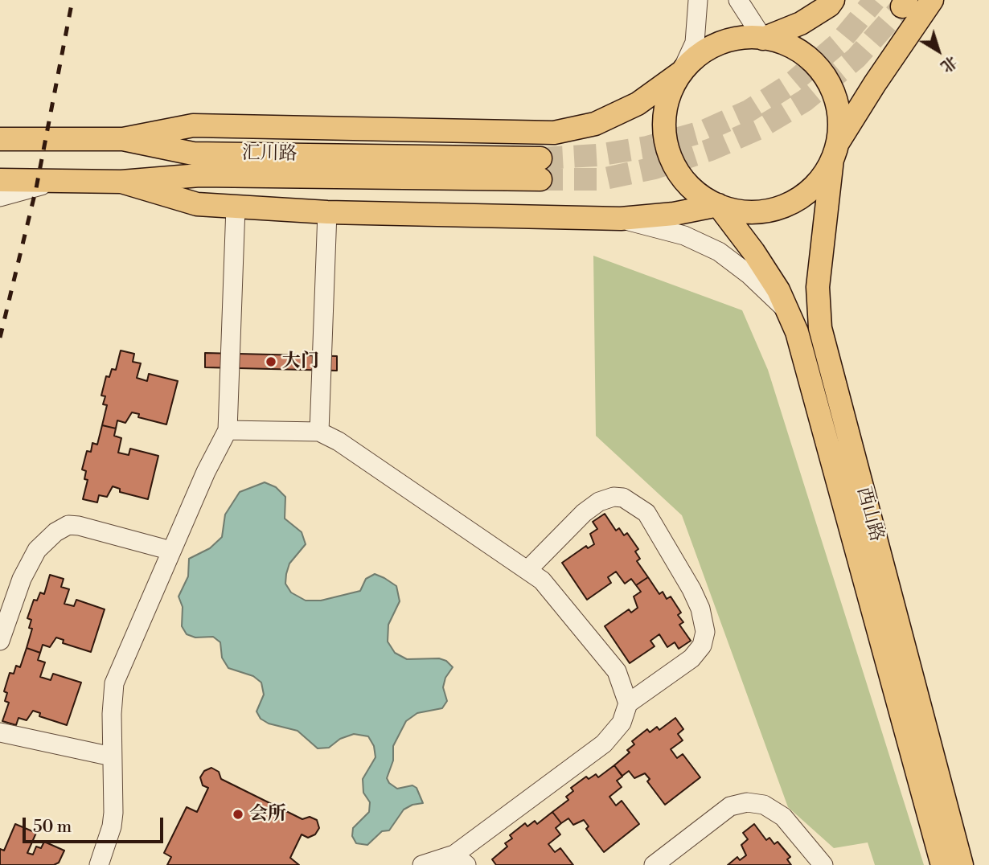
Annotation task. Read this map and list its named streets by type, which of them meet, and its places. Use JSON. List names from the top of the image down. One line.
{"streets":{"main road":["汇川路","西山路"]},"places":["大门","会所"],"scale_bar":"50 m","north":"bottom right"}
